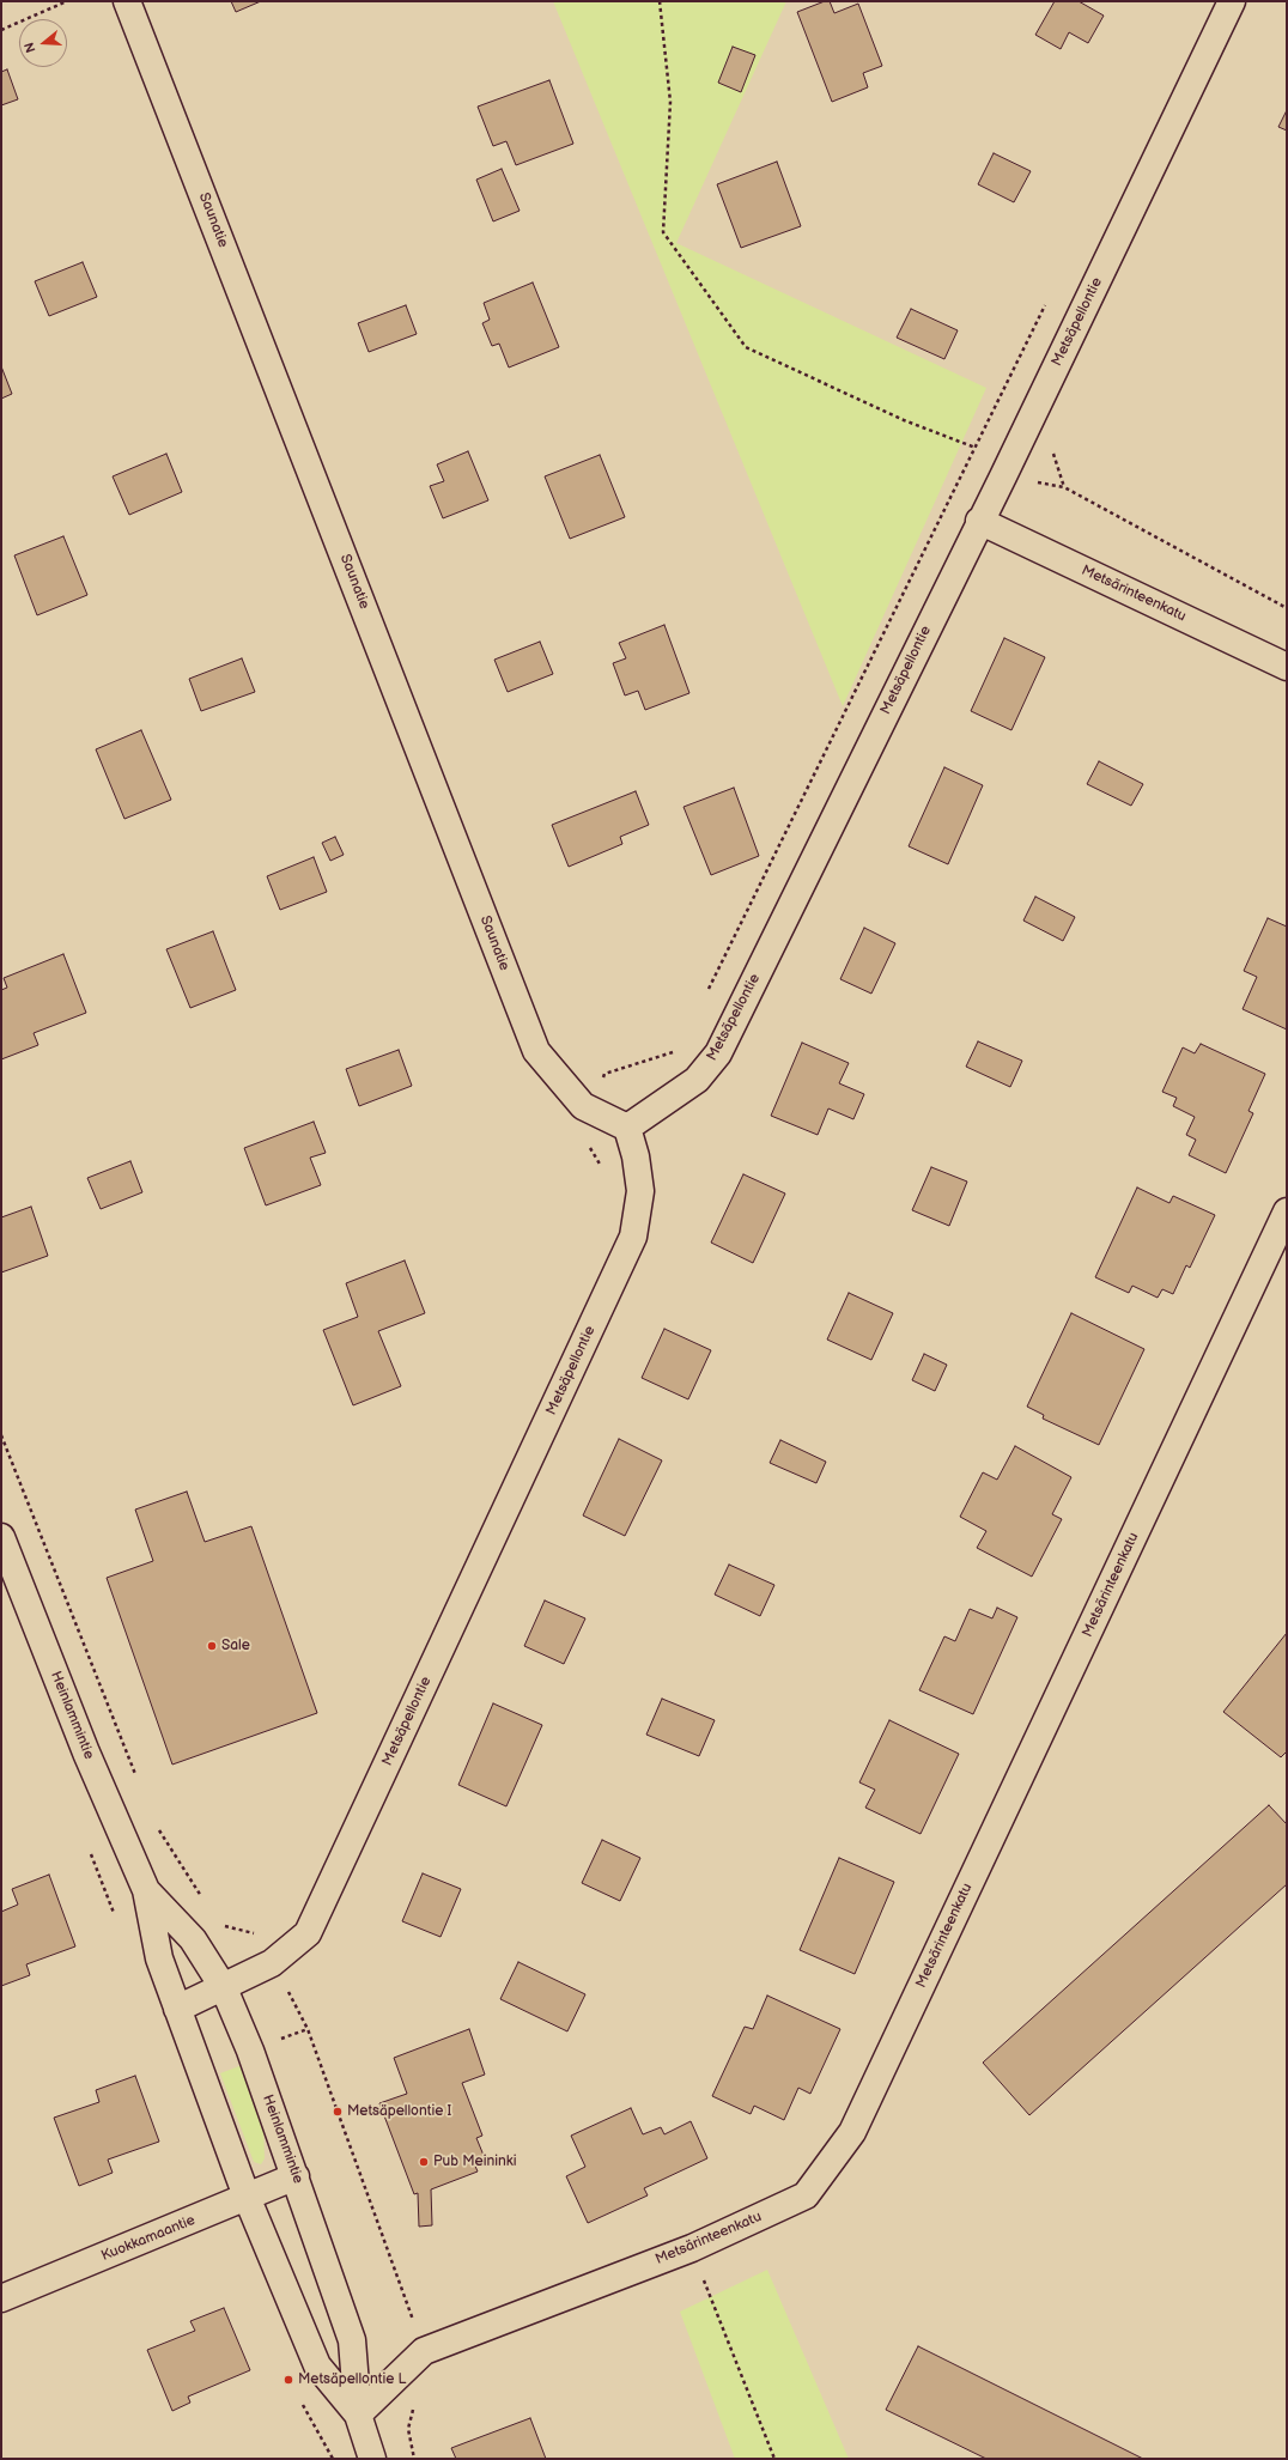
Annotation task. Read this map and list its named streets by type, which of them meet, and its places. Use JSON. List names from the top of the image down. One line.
{"streets":{"street":["Saunatie","Metsäpellontie","Metsärinteenkatu","Heinlammintie","Kuokkamaantie"]},"crossings":[["Saunatie","Metsäpellontie"],["Metsäpellontie","Metsärinteenkatu"],["Metsäpellontie","Heinlammintie"],["Metsärinteenkatu","Heinlammintie"],["Heinlammintie","Kuokkamaantie"]],"places":["Sale","Metsäpellontie I","Pub Meininki","Metsäpellontie L"],"north":"left"}
